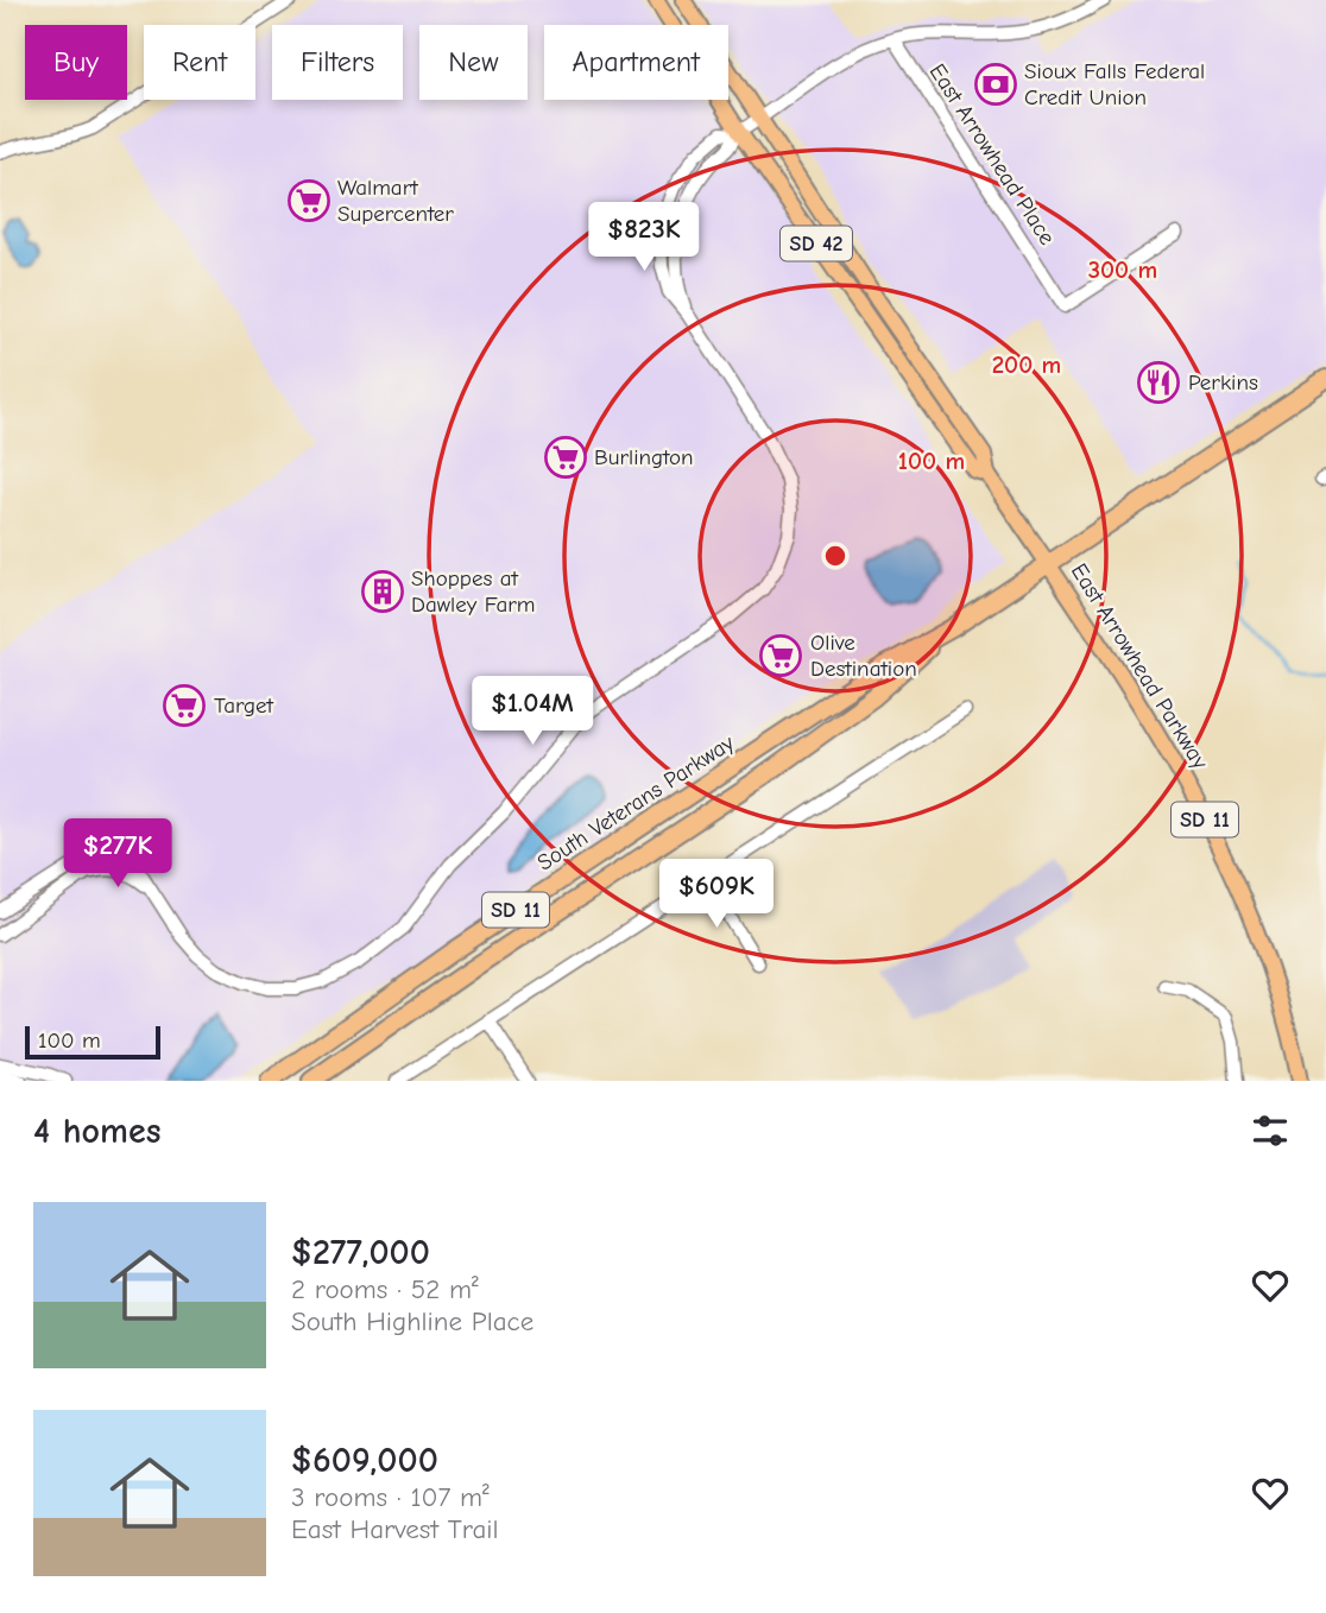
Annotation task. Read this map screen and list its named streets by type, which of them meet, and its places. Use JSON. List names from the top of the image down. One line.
{"streets":{"highway":["South Veterans Parkway","SD 11"],"main road":["SD 42","East Arrowhead Parkway"],"street":["East Arrowhead Place"]},"crossings":[["East Arrowhead Parkway","South Veterans Parkway"]],"places":{"bank":["Sioux Falls Federal Credit Union"],"supermarket":["Walmart Supercenter","Burlington","Olive Destination","Target"],"restaurant":["Perkins"],"building":["Shoppes at Dawley Farm"]},"scale_bar":"100 m","page":{"chip":["Buy","Rent","Filters","New","Apartment"],"price":["$823K","$1.04M","$277K","$609K"],"scale":"100 m","heading":"4 homes","list":[{"name":"$277,000","note":"2 rooms · 52 m² · South Highline Place"},{"name":"$609,000","note":"3 rooms · 107 m² · East Harvest Trail"}]},"rings":["300 m","200 m","100 m"]}
